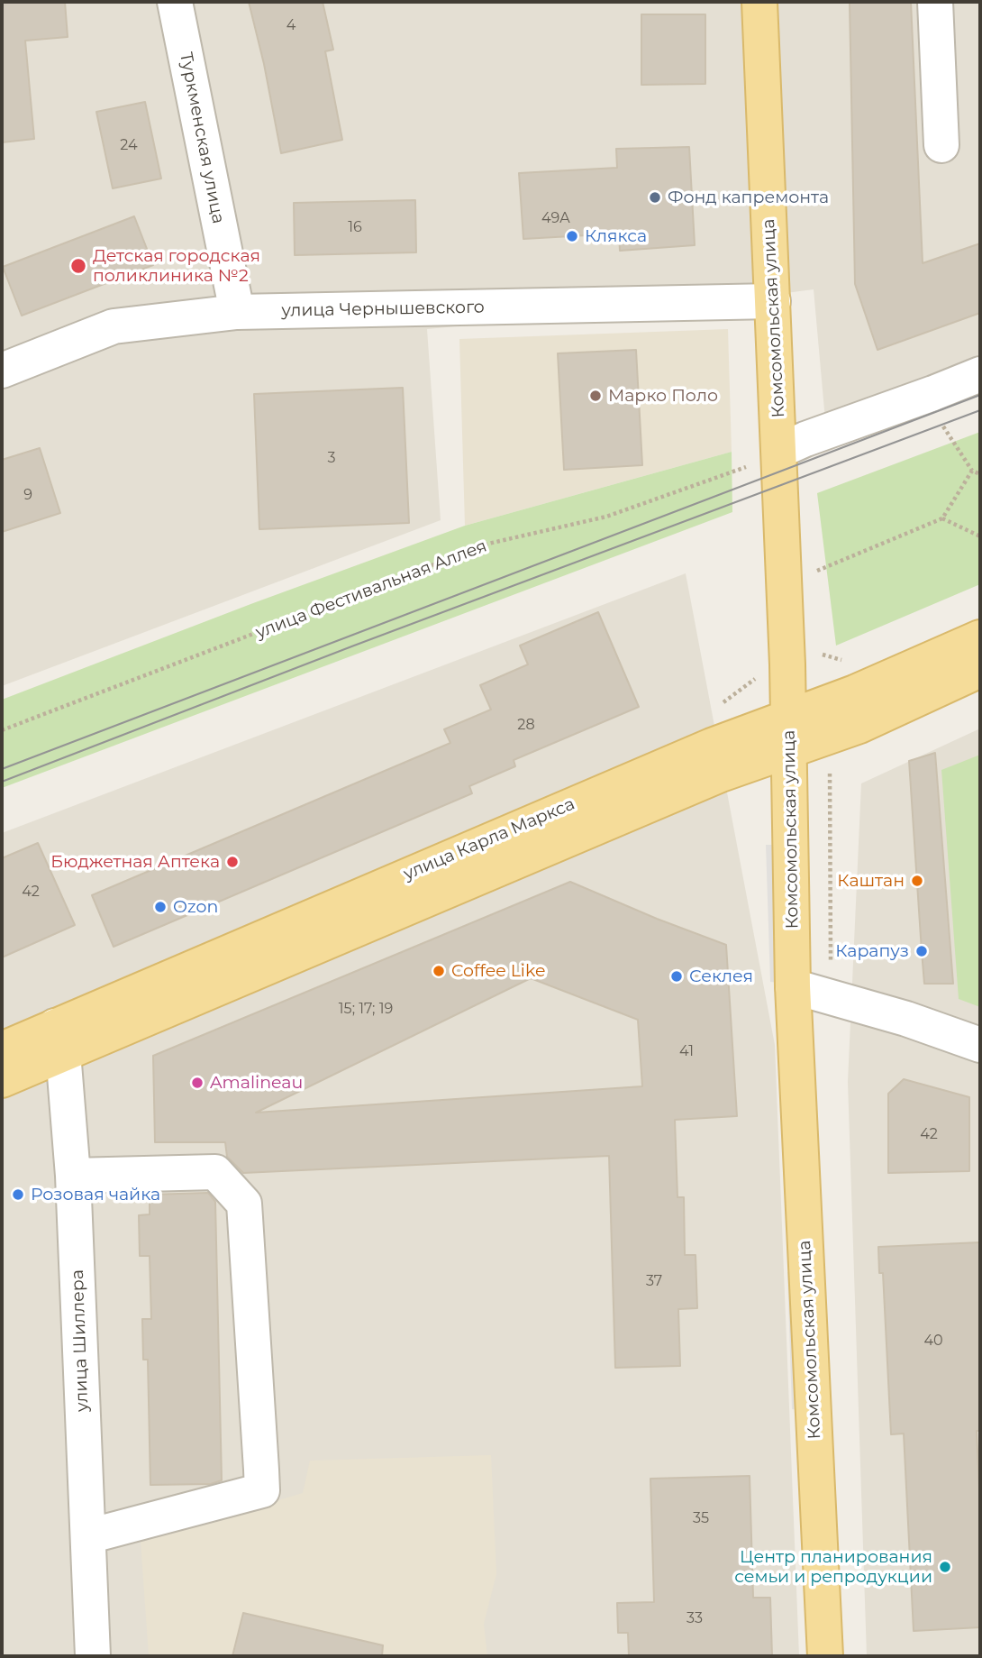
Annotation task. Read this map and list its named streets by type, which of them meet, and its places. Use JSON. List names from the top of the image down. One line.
{"streets":{"main road":["Комсомольская улица","улица Карла Маркса"],"street":["Туркменская улица","улица Чернышевского","улица Шиллера"],"path":["улица Фестивальная Аллея"]},"crossings":[["Туркменская улица","улица Чернышевского"],["улица Чернышевского","Комсомольская улица"],["Комсомольская улица","улица Карла Маркса"],["улица Карла Маркса","улица Шиллера"]],"places":["Фонд капремонта","Клякса","Детская городская поликлиника №2","Марко Поло","Бюджетная Аптека","Каштан","Ozon","Карапуз","Coffee Like","Секлея","Amalineau","Розовая чайка","Центр планирования семьи и репродукции"],"house_numbers":["4","24","49А","16","3","9","28","42","15; 17; 19","41","42","37","40","35","33"]}
